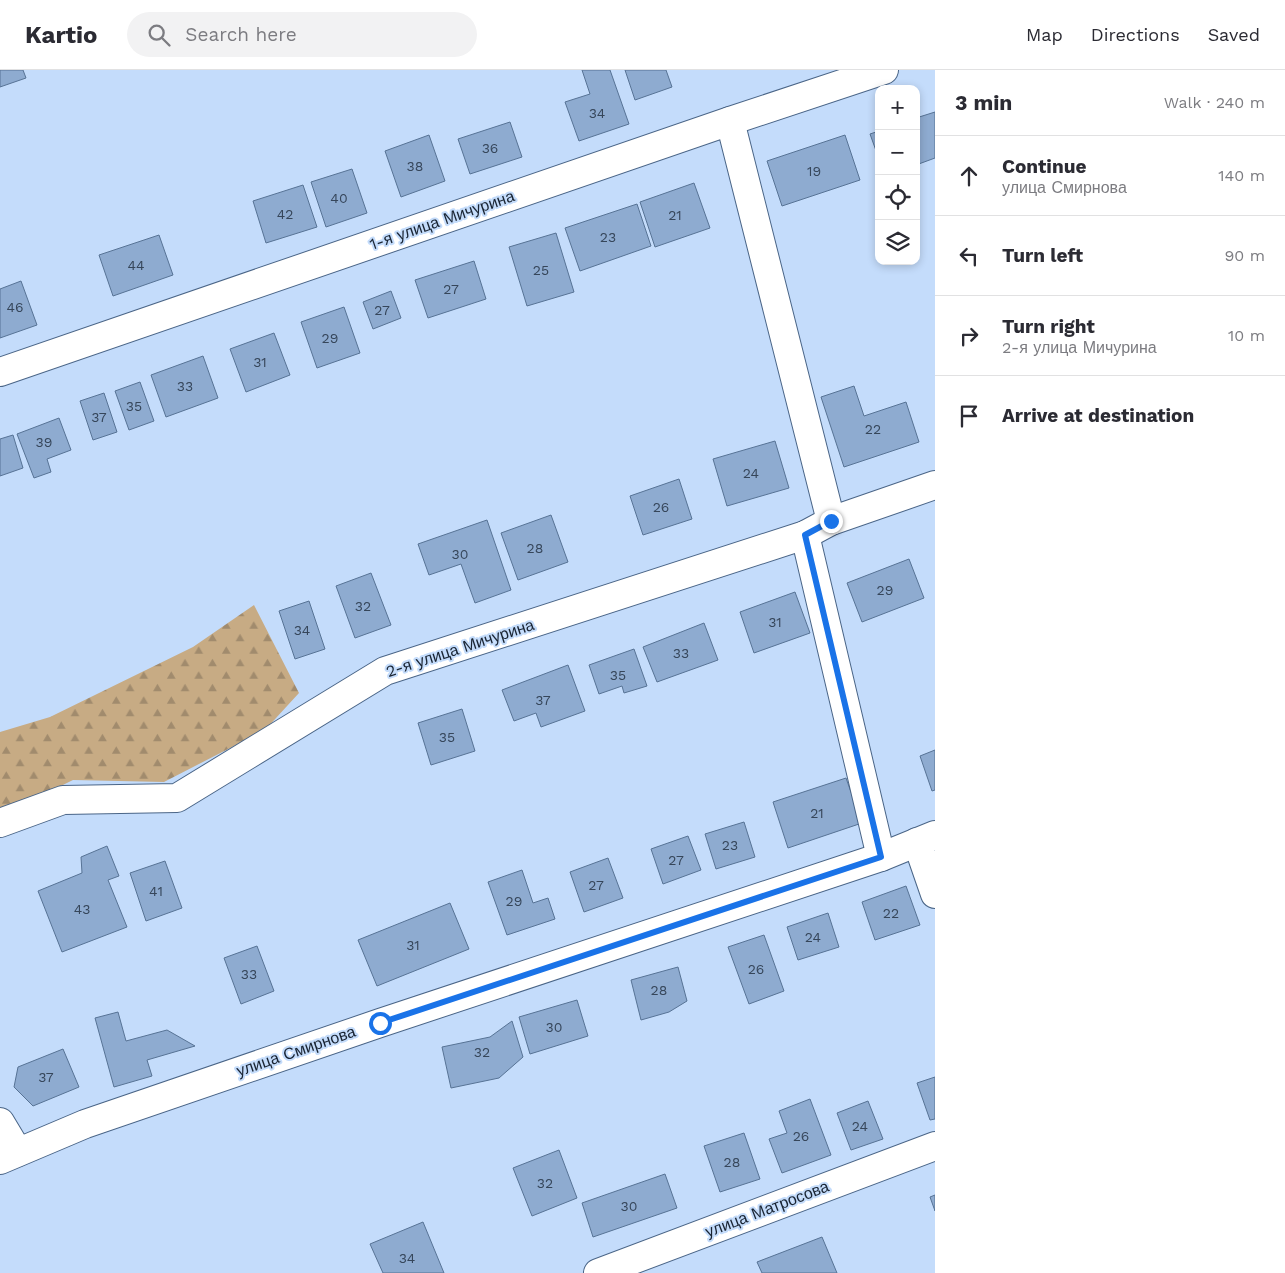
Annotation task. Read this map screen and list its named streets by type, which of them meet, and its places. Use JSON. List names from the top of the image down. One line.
{"streets":{"street":["1-я улица Мичурина","2-я улица Мичурина","улица Смирнова","улица Матросова"]},"house_numbers":["34","36","38","19","40","42","21","23","44","25","27","46","27","29","31","33","35","37","22","39","24","26","28","30","29","32","31","34","33","35","37","35","21","23","27","27","41","29","43","22","24","31","26","33","28","30","32","37","24","26","28","32","30","34"],"page":{"header":"Kartio","search":"Search here","nav":["Map","Directions","Saved"],"heading":["3 min","Walk · 240 m"],"map_buttons":["+","−"],"list":[["Continue","улица Смирнова","140 m"],["Turn left","90 m"],["Turn right","2-я улица Мичурина","10 m"],"Arrive at destination"]}}
